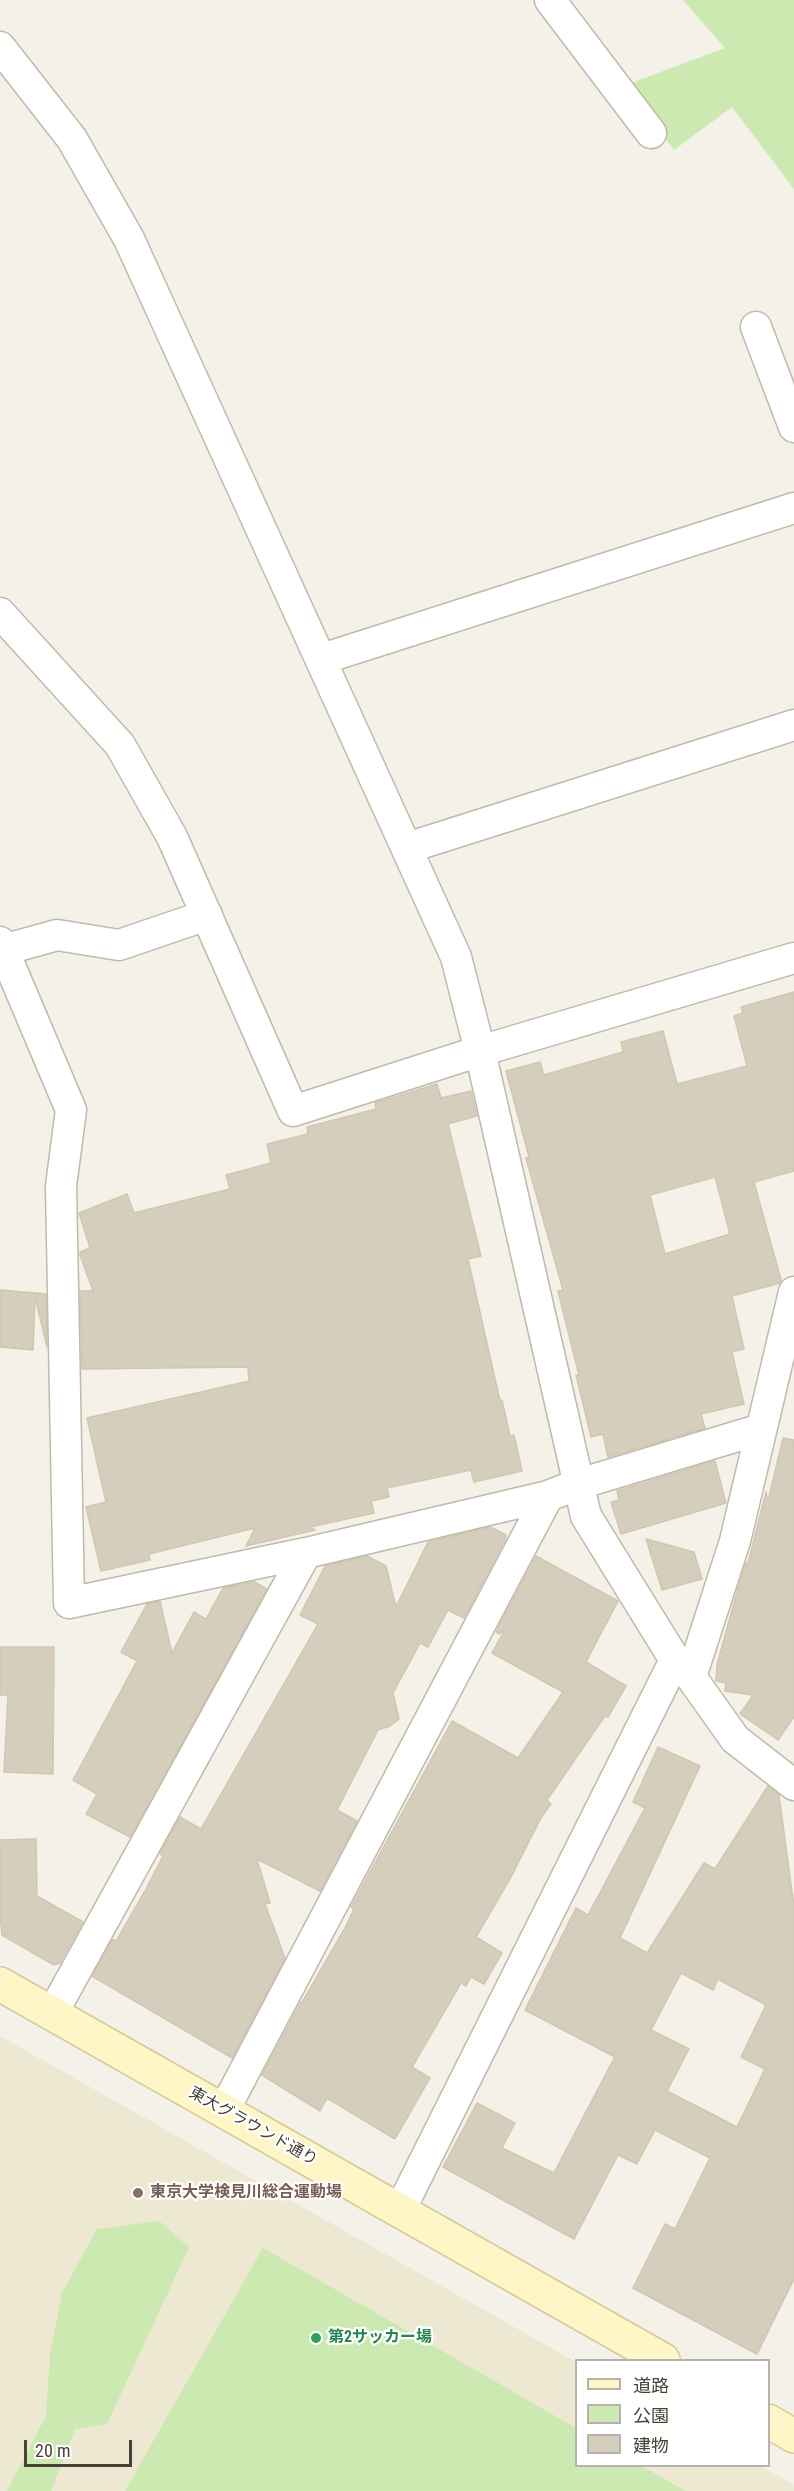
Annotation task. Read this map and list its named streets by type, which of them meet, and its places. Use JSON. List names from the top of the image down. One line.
{"streets":{"street":["東大グラウンド通り"]},"places":["東京大学検見川総合運動場","第2サッカー場"],"legend":["道路","公園","建物"],"scale_bar":"20 m"}
